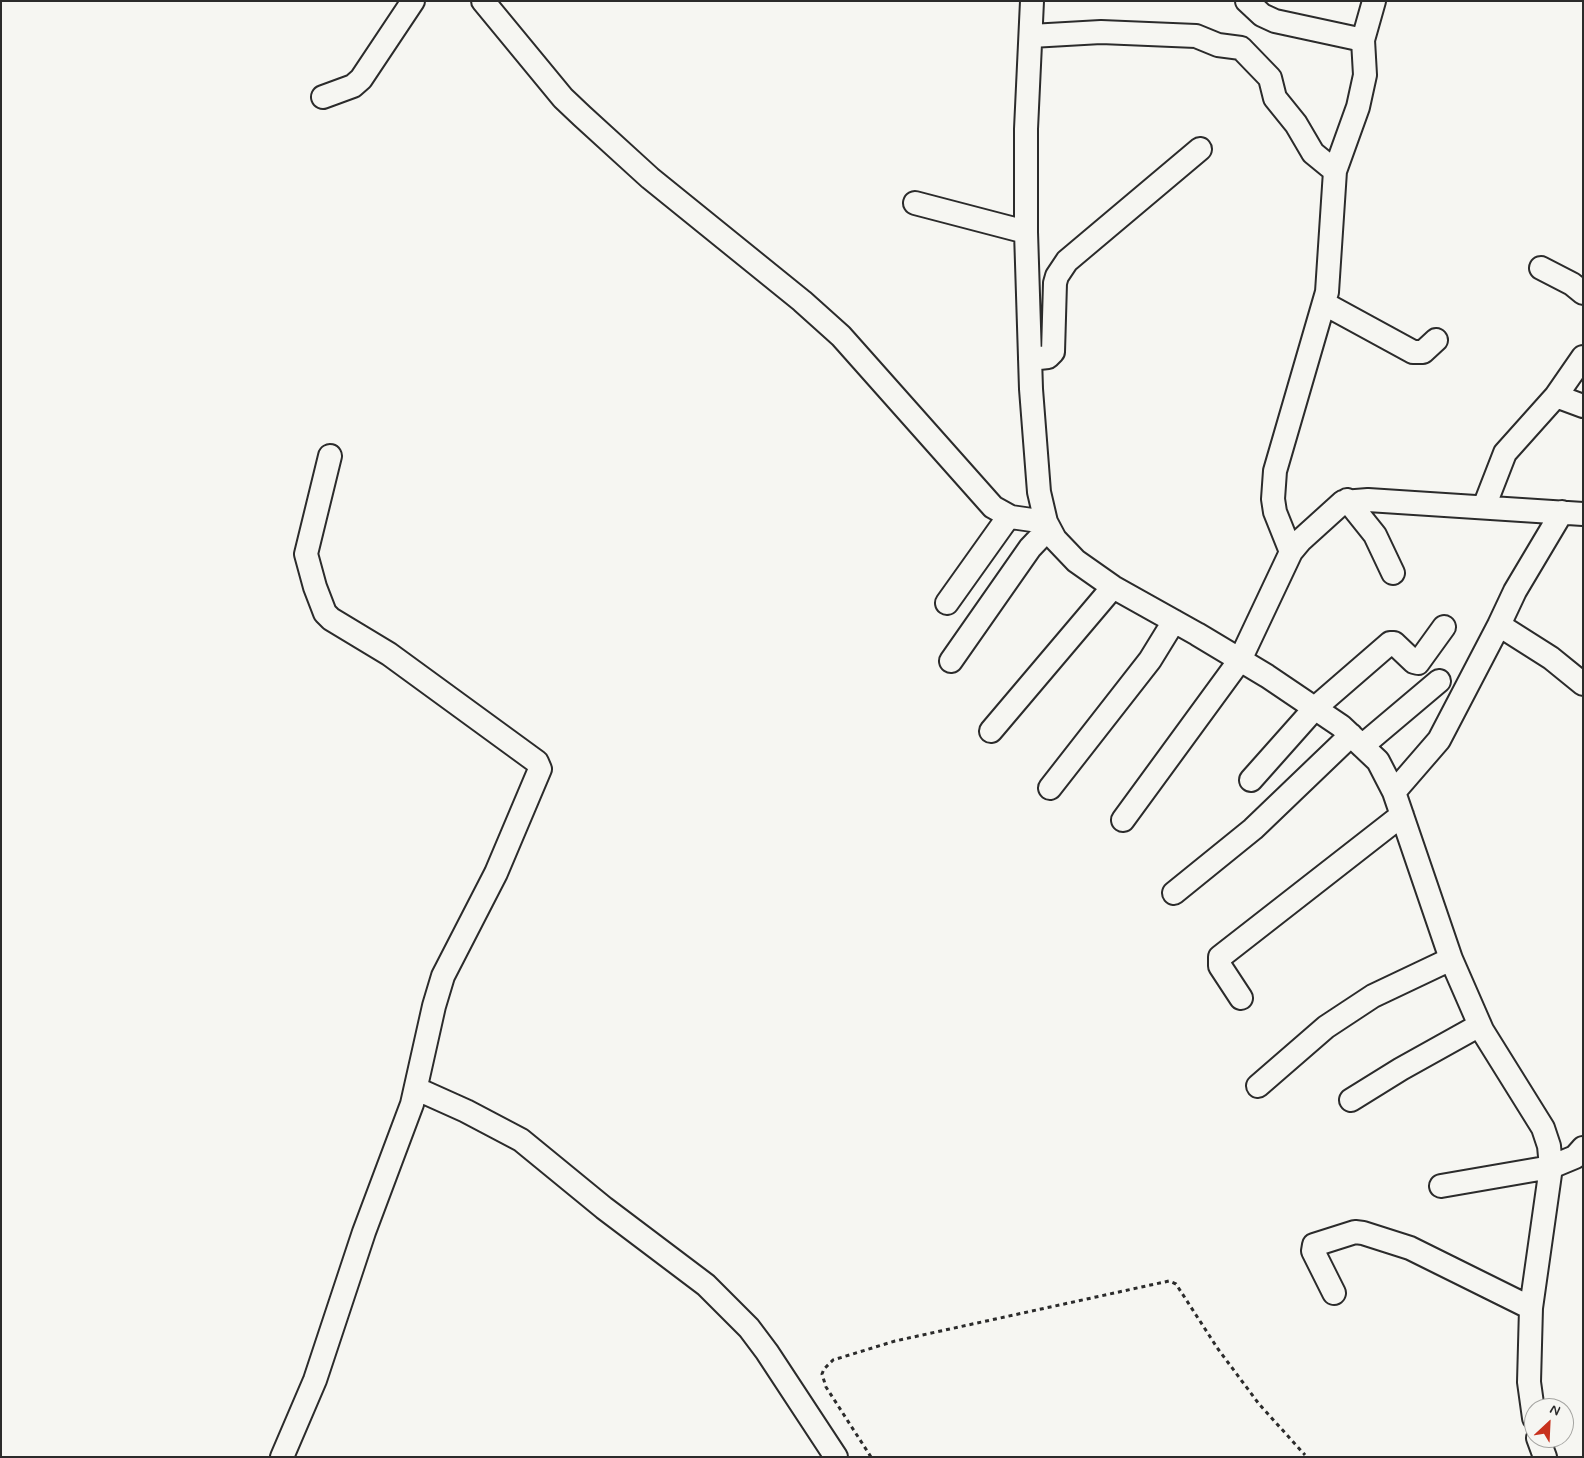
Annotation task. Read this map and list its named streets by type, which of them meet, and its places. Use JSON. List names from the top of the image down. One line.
{"north":"top right"}
